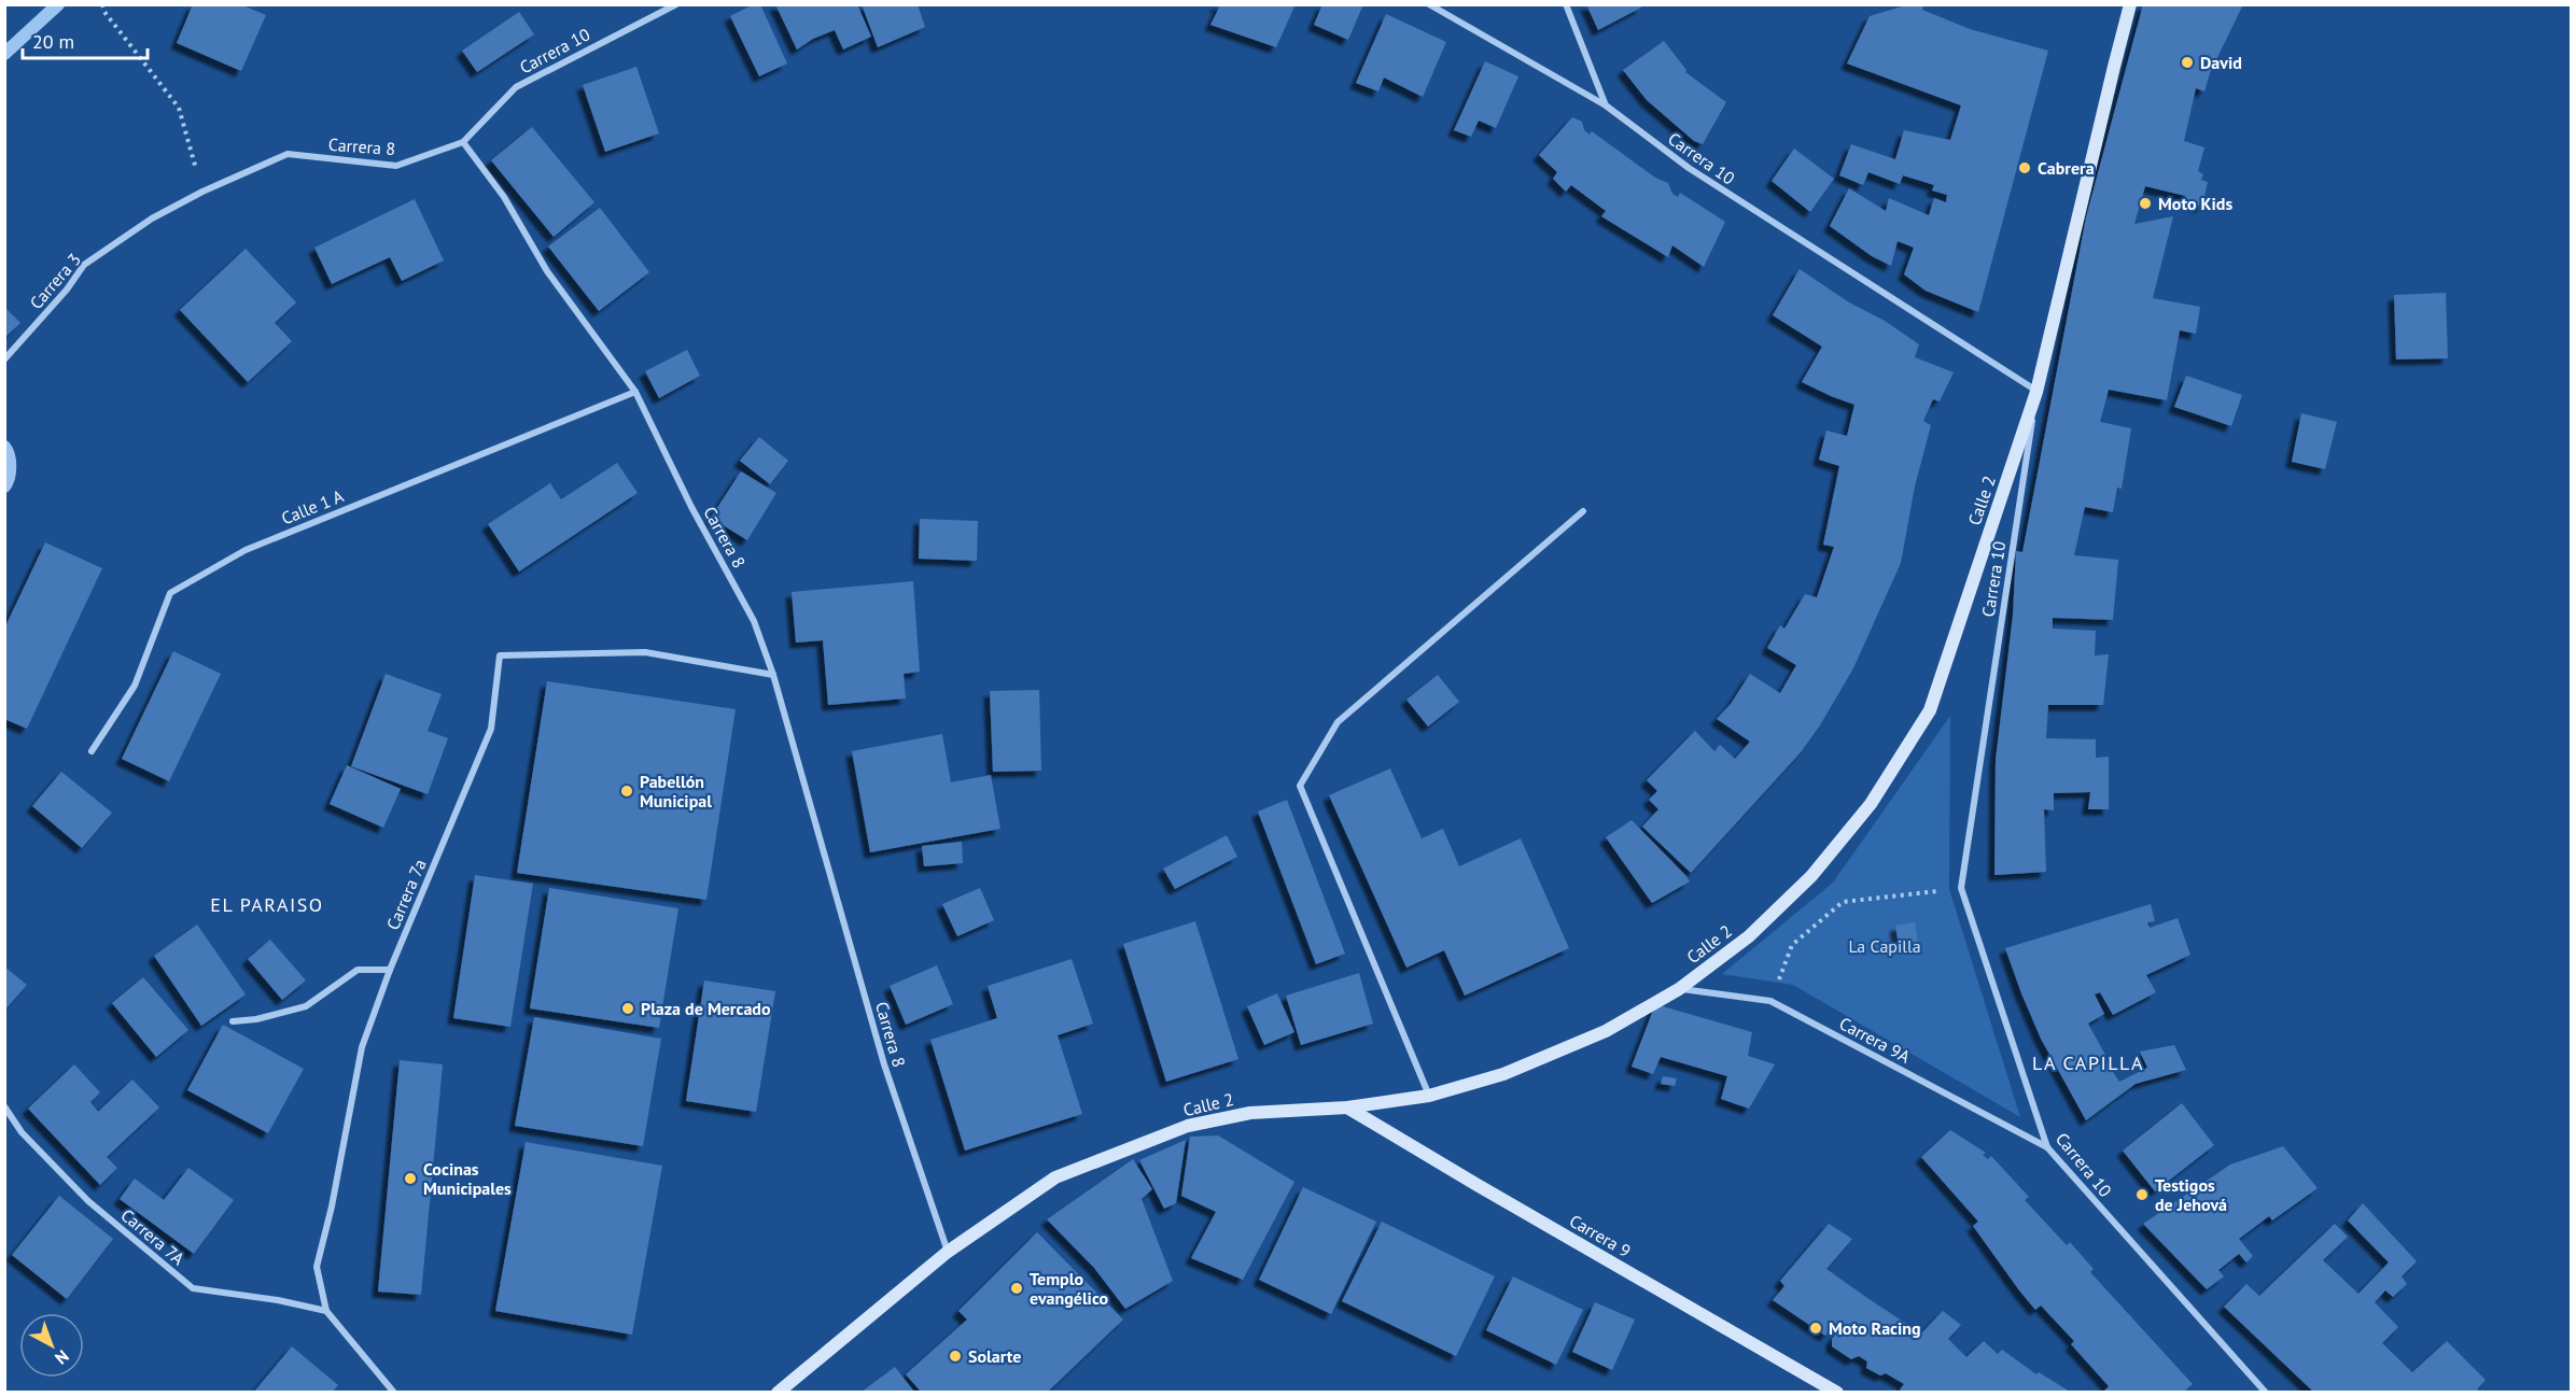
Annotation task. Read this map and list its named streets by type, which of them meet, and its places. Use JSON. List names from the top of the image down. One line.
{"streets":{"street":["Carrera 10","Carrera 8","Carrera 3","Calle 2","Calle 1 A","Carrera 7a","Carrera 9A","Carrera 9","Carrera 7A"]},"crossings":[["Carrera 10","Carrera 8"],["Carrera 10","Calle 2"],["Carrera 10","Carrera 9A"],["Carrera 8","Carrera 3"],["Carrera 8","Calle 2"],["Carrera 8","Calle 1 A"],["Carrera 8","Carrera 7a"],["Calle 2","Carrera 9A"],["Calle 2","Carrera 9"],["Carrera 7a","Carrera 7A"]],"districts":["EL PARAISO","LA CAPILLA"],"parks":["La Capilla"],"places":["David","Cabrera","Moto Kids","Pabellón Municipal","Plaza de Mercado","Cocinas Municipales","Testigos de Jehová","Templo evangélico","Moto Racing","Solarte"],"scale_bar":"20 m","north":"bottom right"}
